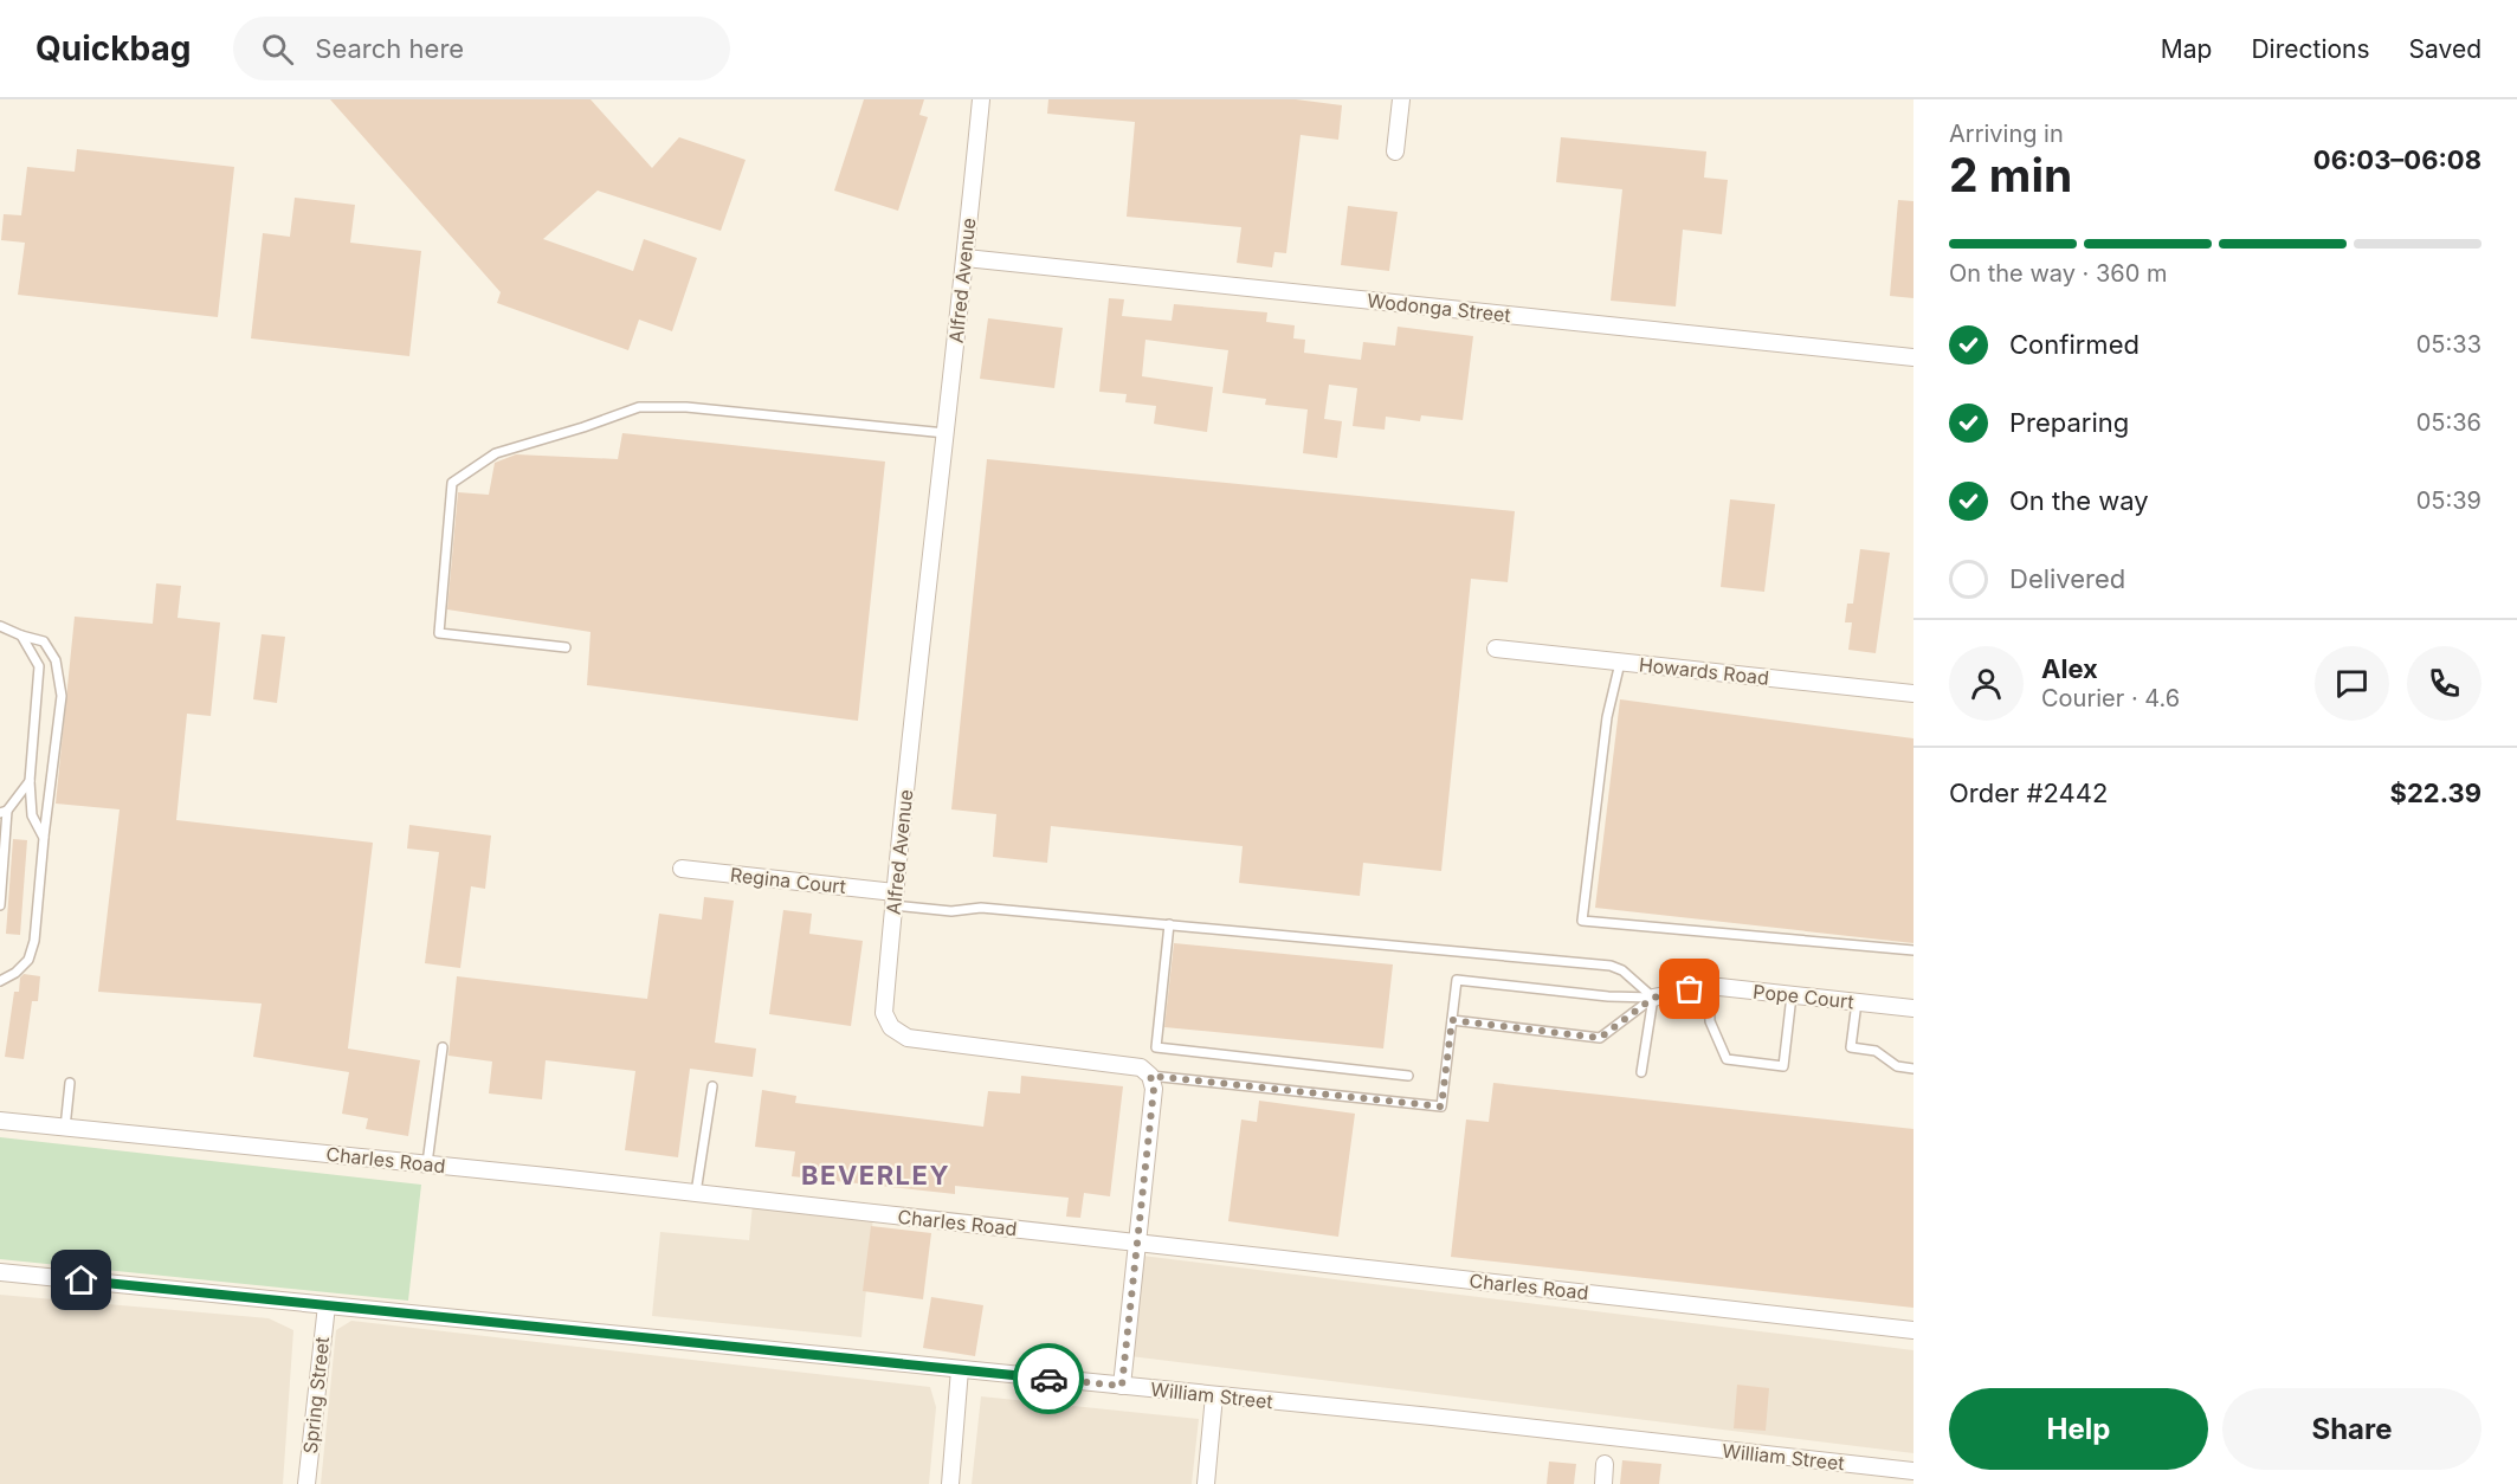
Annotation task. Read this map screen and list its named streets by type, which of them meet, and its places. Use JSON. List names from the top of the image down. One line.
{"streets":{"street":["Alfred Avenue","Wodonga Street","Howards Road","Regina Court","Pope Court","Charles Road","Spring Street","William Street"]},"crossings":[["Alfred Avenue","Wodonga Street"],["Alfred Avenue","Regina Court"],["Spring Street","William Street"]],"districts":["BEVERLEY"],"page":{"header":"Quickbag","search":"Search here","nav":["Map","Directions","Saved"],"heading":["2 min","Arriving in","06:03–06:08"],"panel":["Alex","Courier · 4.6","Order #2442","$22.39"],"bar":"On the way · 360 m","list":[["Confirmed","05:33"],["Preparing","05:36"],["On the way","05:39"],"Delivered"],"buttons":["Help","Share"]}}
